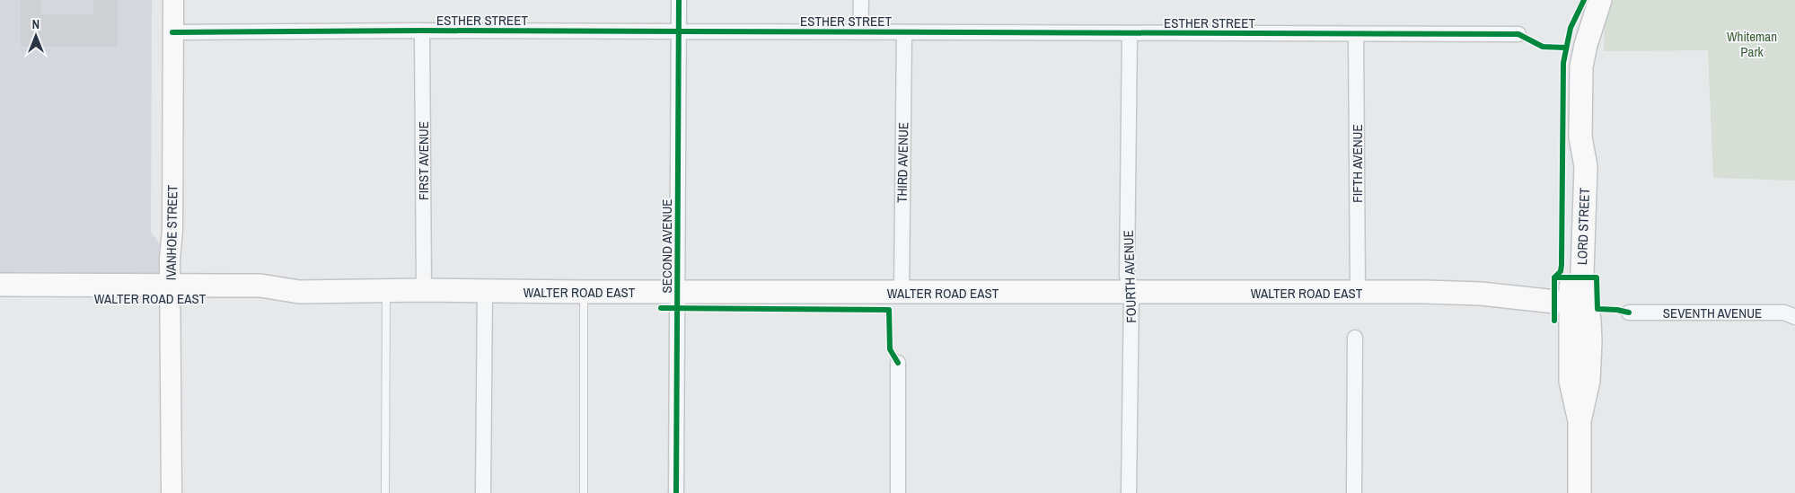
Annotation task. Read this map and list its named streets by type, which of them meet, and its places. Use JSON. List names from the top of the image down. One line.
{"streets":{"main road":["LORD STREET","WALTER ROAD EAST"],"street":["ESTHER STREET","FIRST AVENUE","THIRD AVENUE","FIFTH AVENUE","IVANHOE STREET","SECOND AVENUE","FOURTH AVENUE","SEVENTH AVENUE"]},"crossings":[["ESTHER STREET","FIRST AVENUE"],["ESTHER STREET","THIRD AVENUE"],["ESTHER STREET","FIFTH AVENUE"],["ESTHER STREET","IVANHOE STREET"],["ESTHER STREET","SECOND AVENUE"],["ESTHER STREET","FOURTH AVENUE"],["FIRST AVENUE","WALTER ROAD EAST"],["THIRD AVENUE","WALTER ROAD EAST"],["FIFTH AVENUE","WALTER ROAD EAST"],["LORD STREET","WALTER ROAD EAST"],["IVANHOE STREET","WALTER ROAD EAST"],["SECOND AVENUE","WALTER ROAD EAST"],["FOURTH AVENUE","WALTER ROAD EAST"]],"parks":["Whiteman Park"],"north":"top"}
